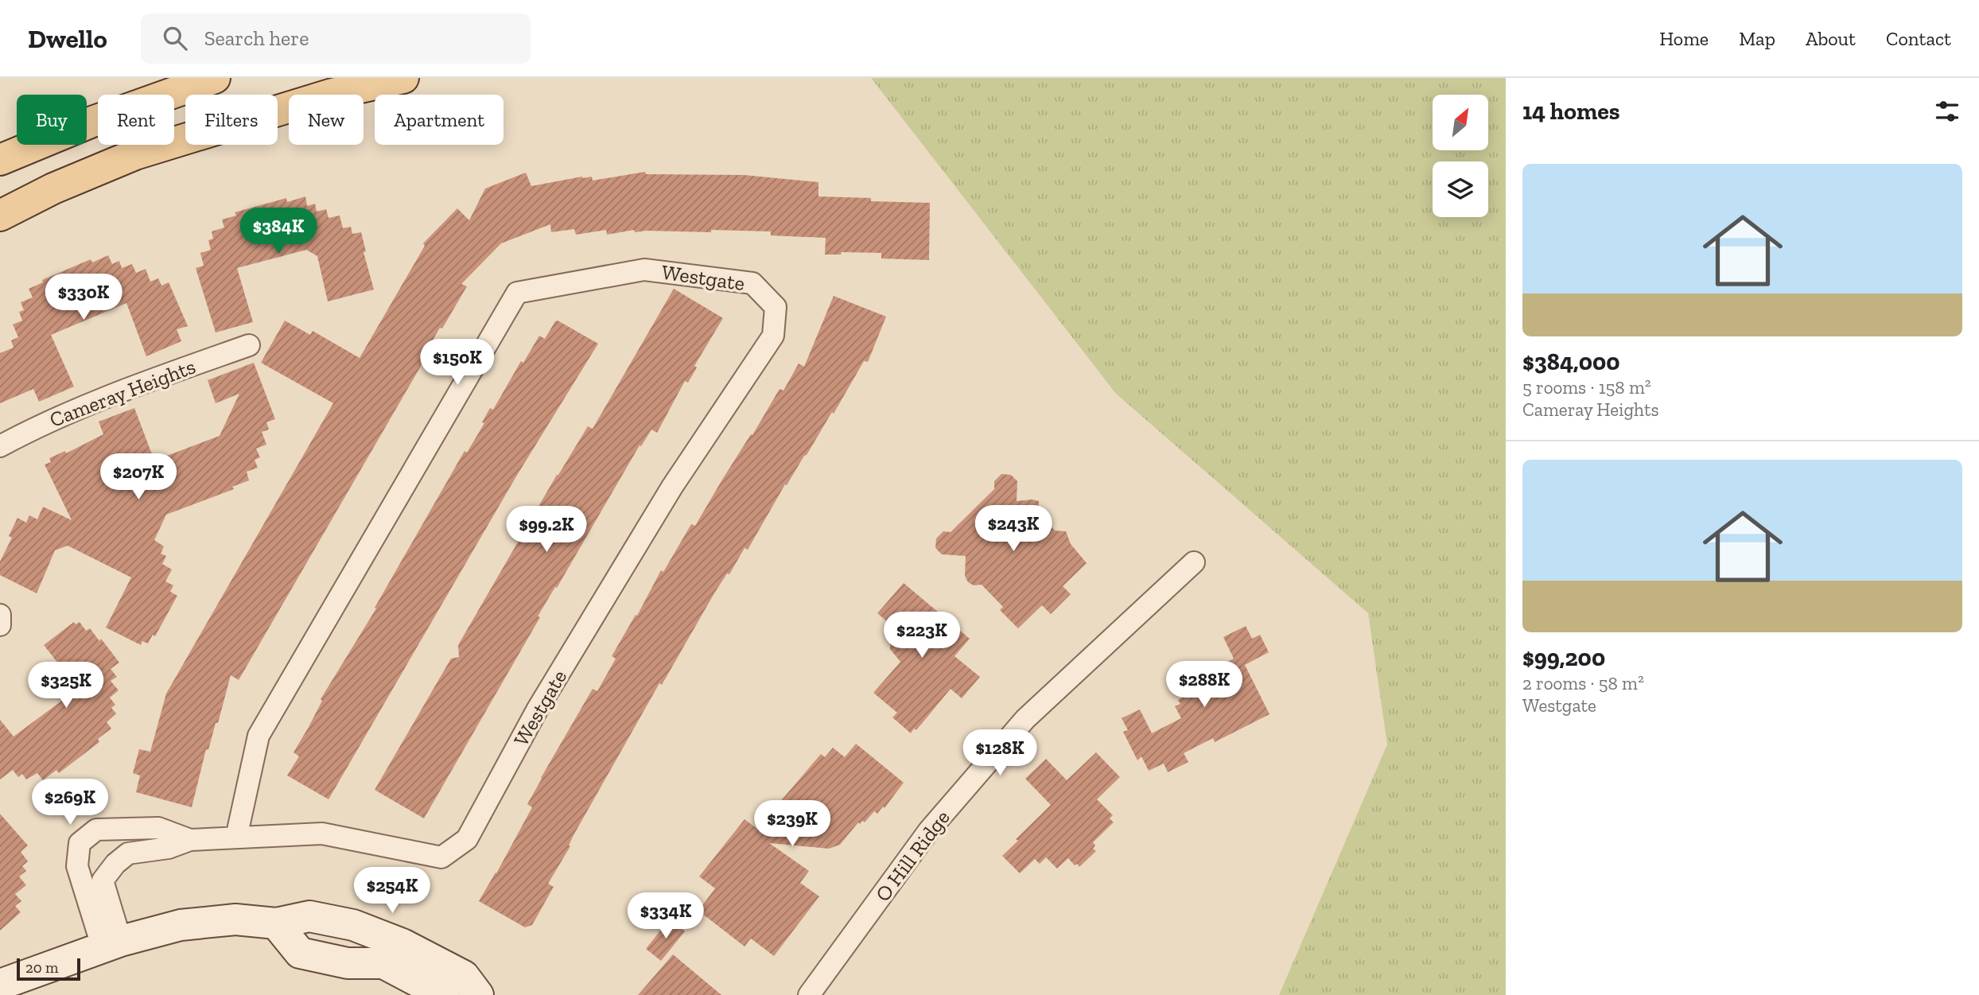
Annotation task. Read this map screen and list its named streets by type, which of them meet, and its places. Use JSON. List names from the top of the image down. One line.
{"streets":{"street":["Westgate","Cameray Heights","O Hill Ridge"]},"scale_bar":"20 m","north":"top right","page":{"header":"Dwello","search":"Search here","nav":["Home","Map","About","Contact"],"heading":"14 homes","chip":["Buy","Rent","Filters","New","Apartment"],"list":[{"name":"$384,000","note":"5 rooms · 158 m² · Cameray Heights"},{"name":"$99,200","note":"2 rooms · 58 m² · Westgate"}],"price":["$384K","$330K","$150K","$207K","$243K","$99.2K","$223K","$288K","$325K","$128K","$269K","$239K","$254K","$334K"],"scale":"20 m"}}
